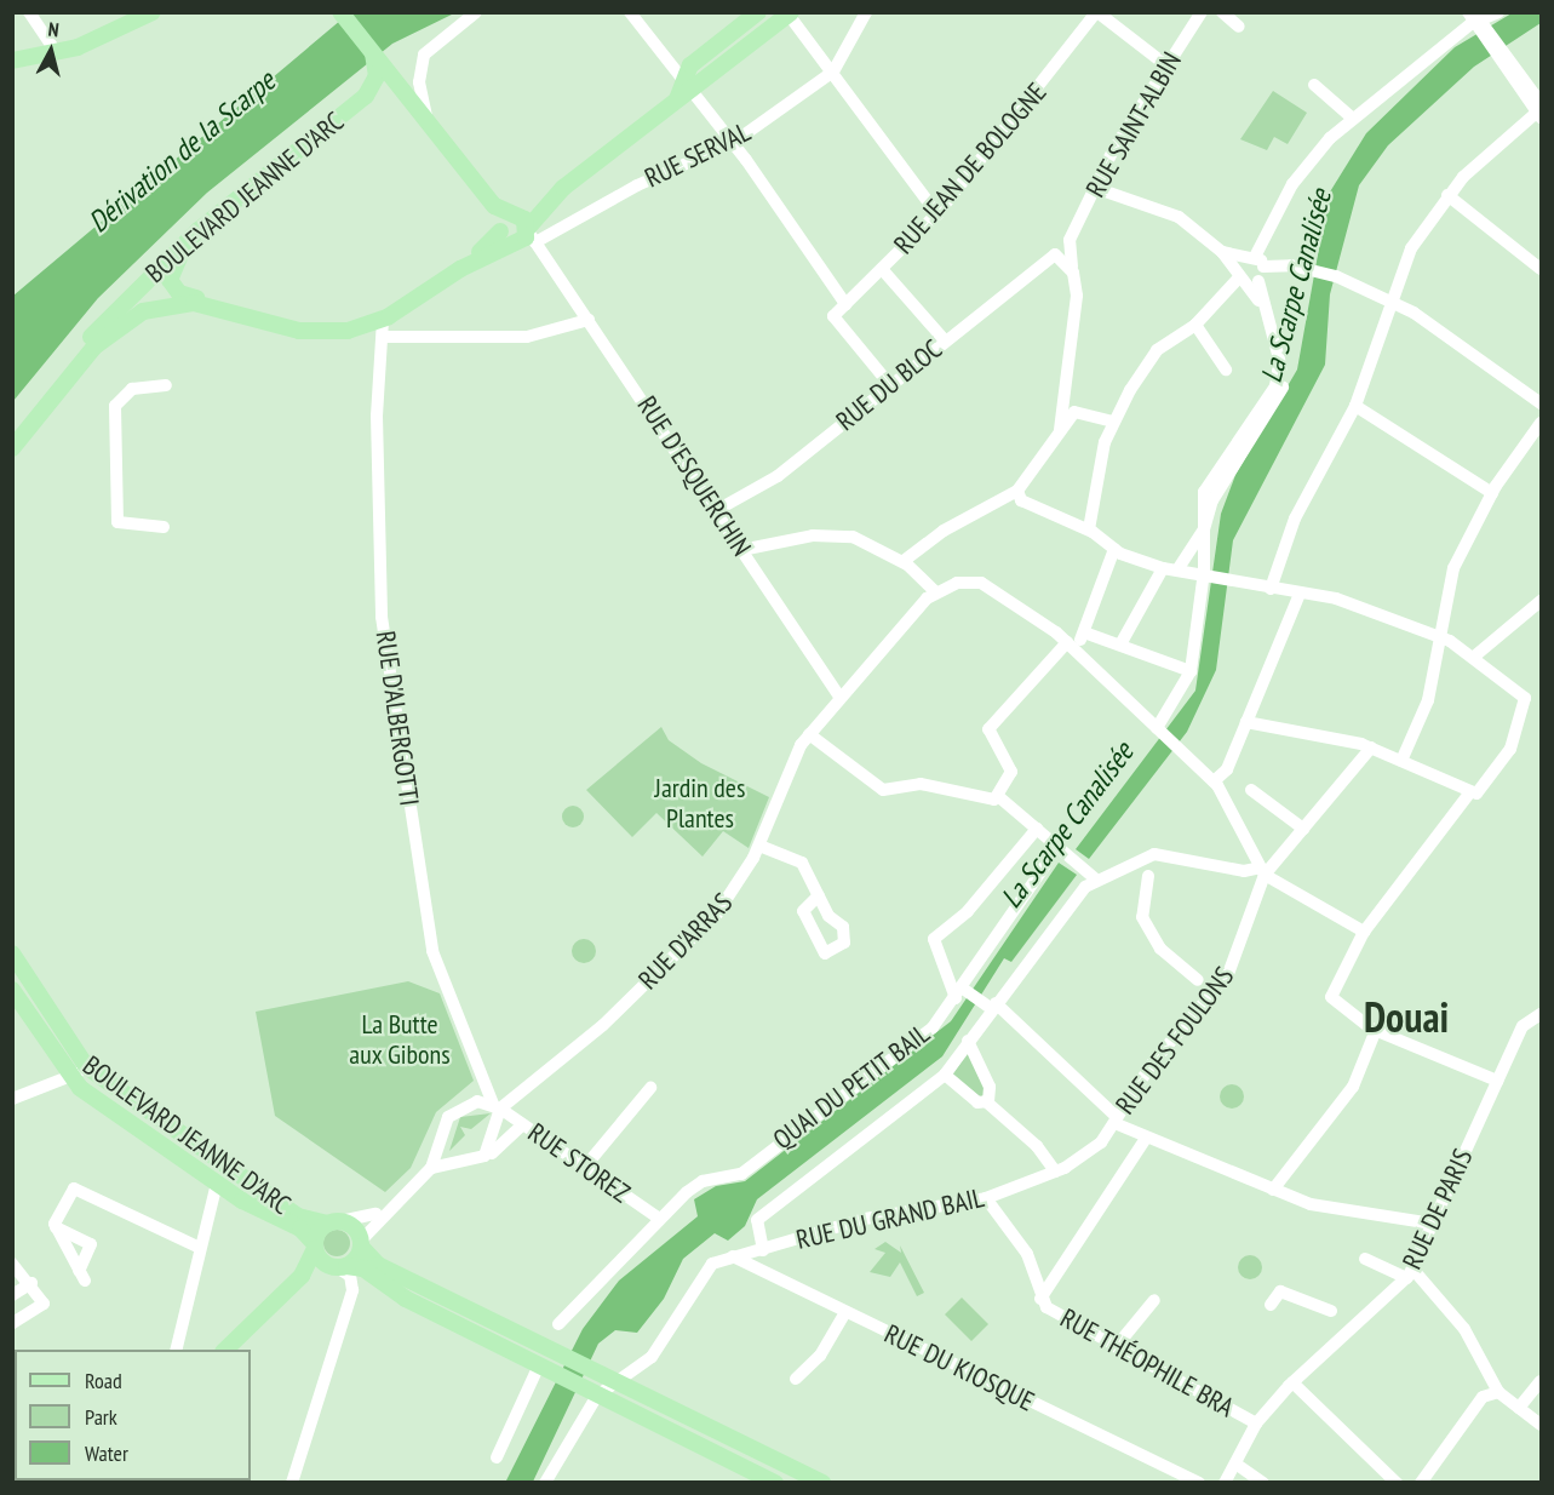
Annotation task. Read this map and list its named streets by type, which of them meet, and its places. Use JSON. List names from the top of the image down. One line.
{"streets":{"main road":["BOULEVARD JEANNE D'ARC","RUE D'ESQUERCHIN"],"street":["RUE SAINT-ALBIN","RUE SERVAL","RUE JEAN DE BOLOGNE","RUE DU BLOC","RUE D'ALBERGOTTI","RUE D'ARRAS","RUE DES FOULONS","QUAI DU PETIT BAIL","RUE STOREZ","RUE DE PARIS","RUE DU GRAND BAIL","RUE THÉOPHILE BRA","RUE DU KIOSQUE"]},"crossings":[["RUE SAINT-ALBIN","RUE DU BLOC"],["RUE SERVAL","RUE D'ESQUERCHIN"],["RUE JEAN DE BOLOGNE","RUE DU BLOC"],["BOULEVARD JEANNE D'ARC","RUE D'ESQUERCHIN"],["RUE DU BLOC","RUE D'ESQUERCHIN"],["RUE D'ESQUERCHIN","RUE D'ARRAS"],["RUE D'ALBERGOTTI","RUE D'ARRAS"],["RUE D'ALBERGOTTI","RUE STOREZ"],["RUE D'ARRAS","RUE STOREZ"],["RUE DES FOULONS","RUE DU GRAND BAIL"],["QUAI DU PETIT BAIL","RUE STOREZ"],["RUE DE PARIS","RUE THÉOPHILE BRA"],["RUE DU GRAND BAIL","RUE DU KIOSQUE"]],"districts":["Douai"],"water":["Dérivation de la Scarpe","La Scarpe Canalisée"],"parks":["Jardin des Plantes","La Butte aux Gibons"],"legend":["Road","Park","Water"],"north":"top"}
